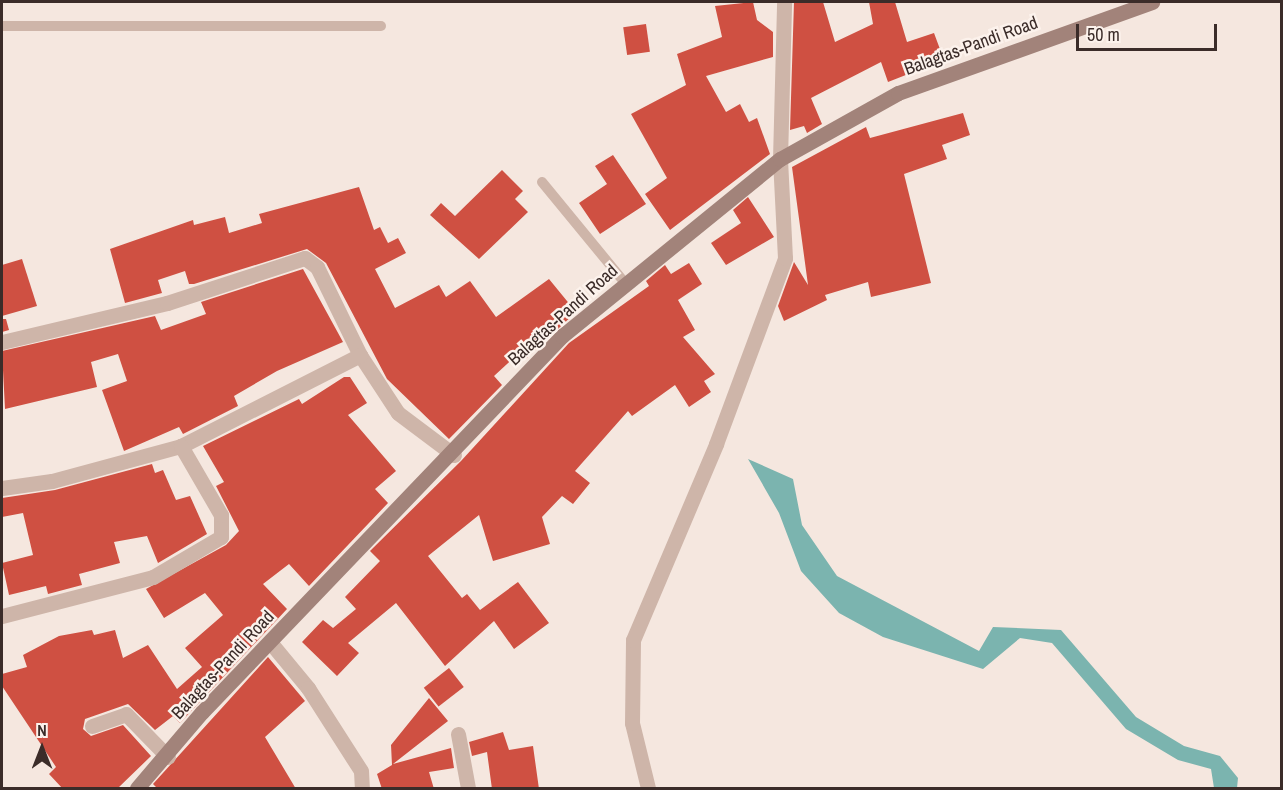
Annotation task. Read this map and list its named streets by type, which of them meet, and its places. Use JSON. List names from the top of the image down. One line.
{"streets":{"main road":["Balagtas-Pandi Road"]},"scale_bar":"50 m","north":"top"}
